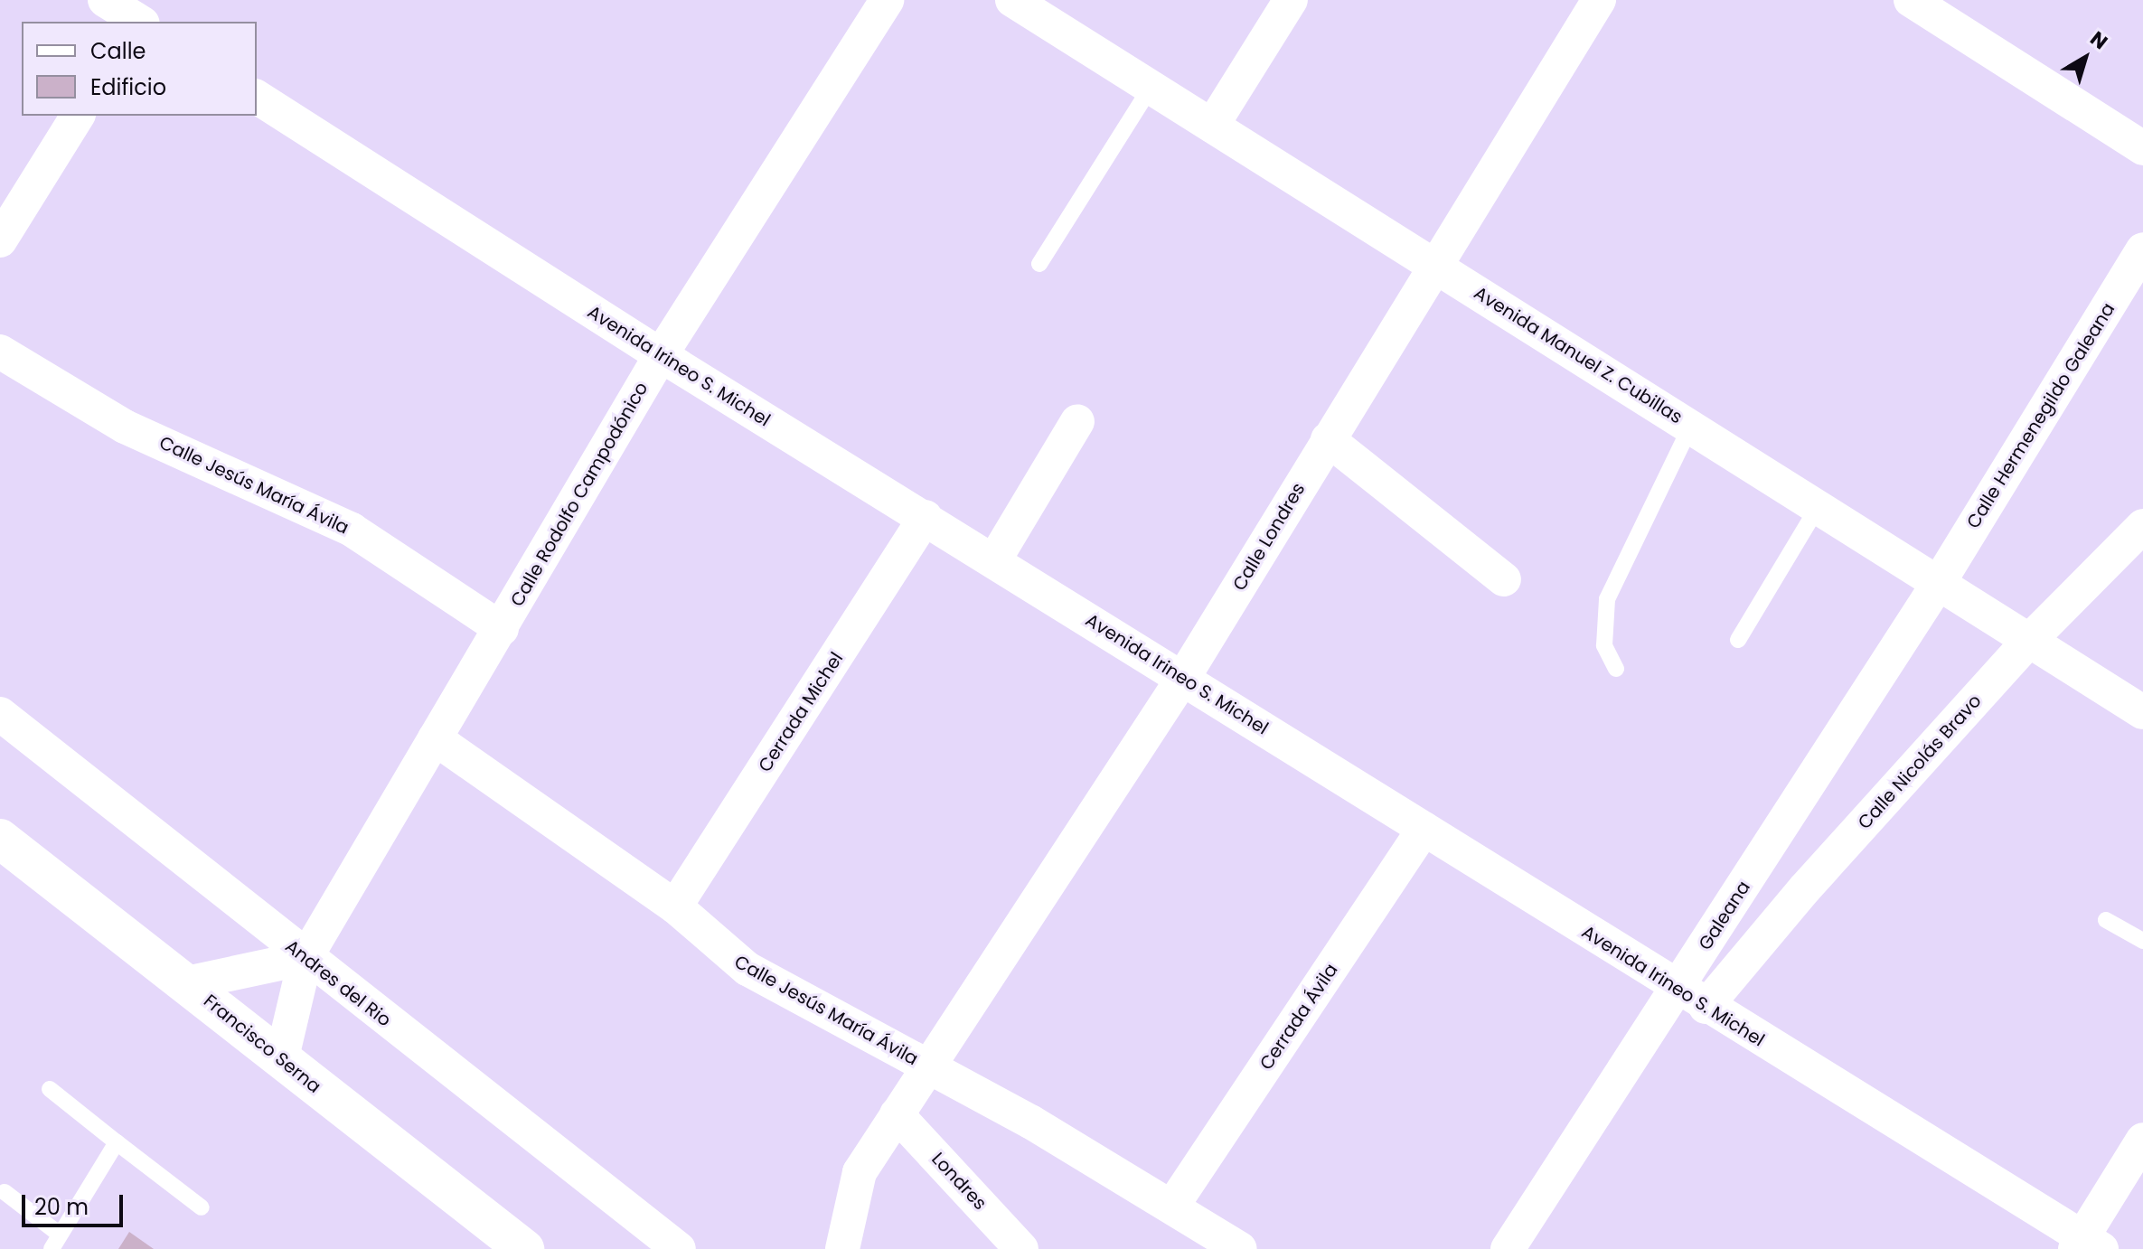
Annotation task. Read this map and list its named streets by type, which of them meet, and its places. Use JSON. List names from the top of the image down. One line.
{"streets":{"main road":["Francisco Serna"],"street":["Avenida Manuel Z. Cubillas","Avenida Irineo S. Michel","Calle Hermenegildo Galeana","Calle Jesús María Ávila","Calle Rodolfo Campodónico","Calle Londres","Cerrada Michel","Calle Nicolás Bravo","Galeana","Andres del Rio","Cerrada Ávila","Londres"]},"crossings":[["Avenida Manuel Z. Cubillas","Calle Hermenegildo Galeana"],["Avenida Manuel Z. Cubillas","Calle Londres"],["Avenida Manuel Z. Cubillas","Calle Nicolás Bravo"],["Avenida Manuel Z. Cubillas","Galeana"],["Avenida Irineo S. Michel","Calle Rodolfo Campodónico"],["Avenida Irineo S. Michel","Calle Londres"],["Avenida Irineo S. Michel","Cerrada Michel"],["Avenida Irineo S. Michel","Calle Nicolás Bravo"],["Avenida Irineo S. Michel","Galeana"],["Avenida Irineo S. Michel","Cerrada Ávila"],["Calle Hermenegildo Galeana","Galeana"],["Calle Jesús María Ávila","Calle Rodolfo Campodónico"],["Calle Jesús María Ávila","Calle Londres"],["Calle Jesús María Ávila","Cerrada Michel"],["Calle Jesús María Ávila","Cerrada Ávila"],["Calle Rodolfo Campodónico","Andres del Rio"],["Calle Rodolfo Campodónico","Francisco Serna"],["Calle Londres","Londres"],["Calle Nicolás Bravo","Galeana"]],"legend":["Calle","Edificio"],"scale_bar":"20 m","north":"top right"}
